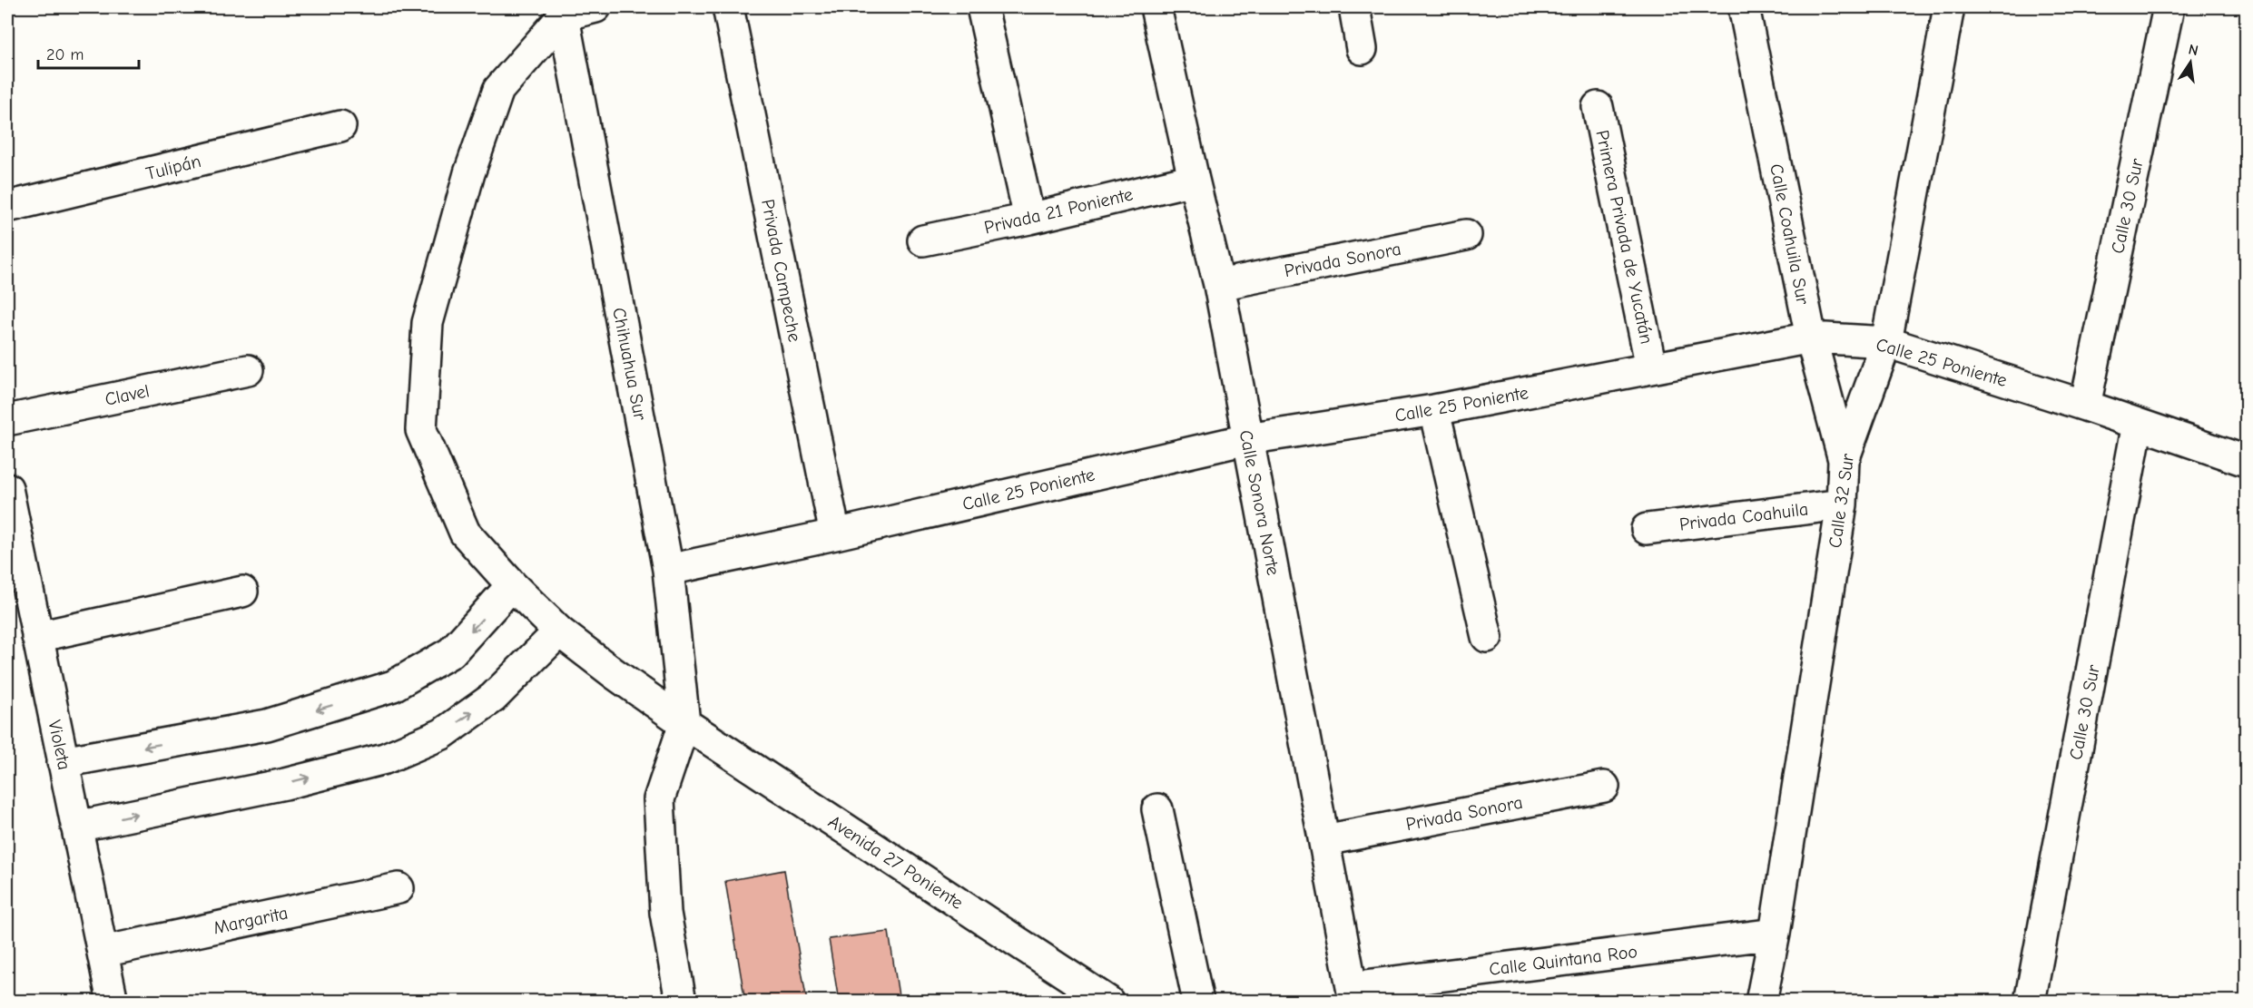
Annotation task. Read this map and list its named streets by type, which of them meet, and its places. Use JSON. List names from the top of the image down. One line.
{"streets":{"street":["Tulipán","Calle 30 Sur","Privada 21 Poniente","Calle Coahuila Sur","Primera Privada de Yucatán","Privada Sonora","Privada Campeche","Calle 25 Poniente","Chihuahua Sur","Clavel","Calle 32 Sur","Calle Sonora Norte","Privada Coahuila","Violeta","Avenida 27 Poniente","Margarita","Calle Quintana Roo"]},"crossings":[["Calle 30 Sur","Calle 25 Poniente"],["Privada 21 Poniente","Calle Sonora Norte"],["Calle Coahuila Sur","Calle 25 Poniente"],["Calle Coahuila Sur","Calle 32 Sur"],["Primera Privada de Yucatán","Calle 25 Poniente"],["Privada Sonora","Calle Sonora Norte"],["Privada Campeche","Calle 25 Poniente"],["Calle 25 Poniente","Chihuahua Sur"],["Calle 25 Poniente","Calle 32 Sur"],["Calle 25 Poniente","Calle Sonora Norte"],["Chihuahua Sur","Avenida 27 Poniente"],["Calle 32 Sur","Privada Coahuila"],["Calle 32 Sur","Calle Quintana Roo"],["Calle Sonora Norte","Calle Quintana Roo"],["Violeta","Margarita"]],"scale_bar":"20 m","north":"top"}
